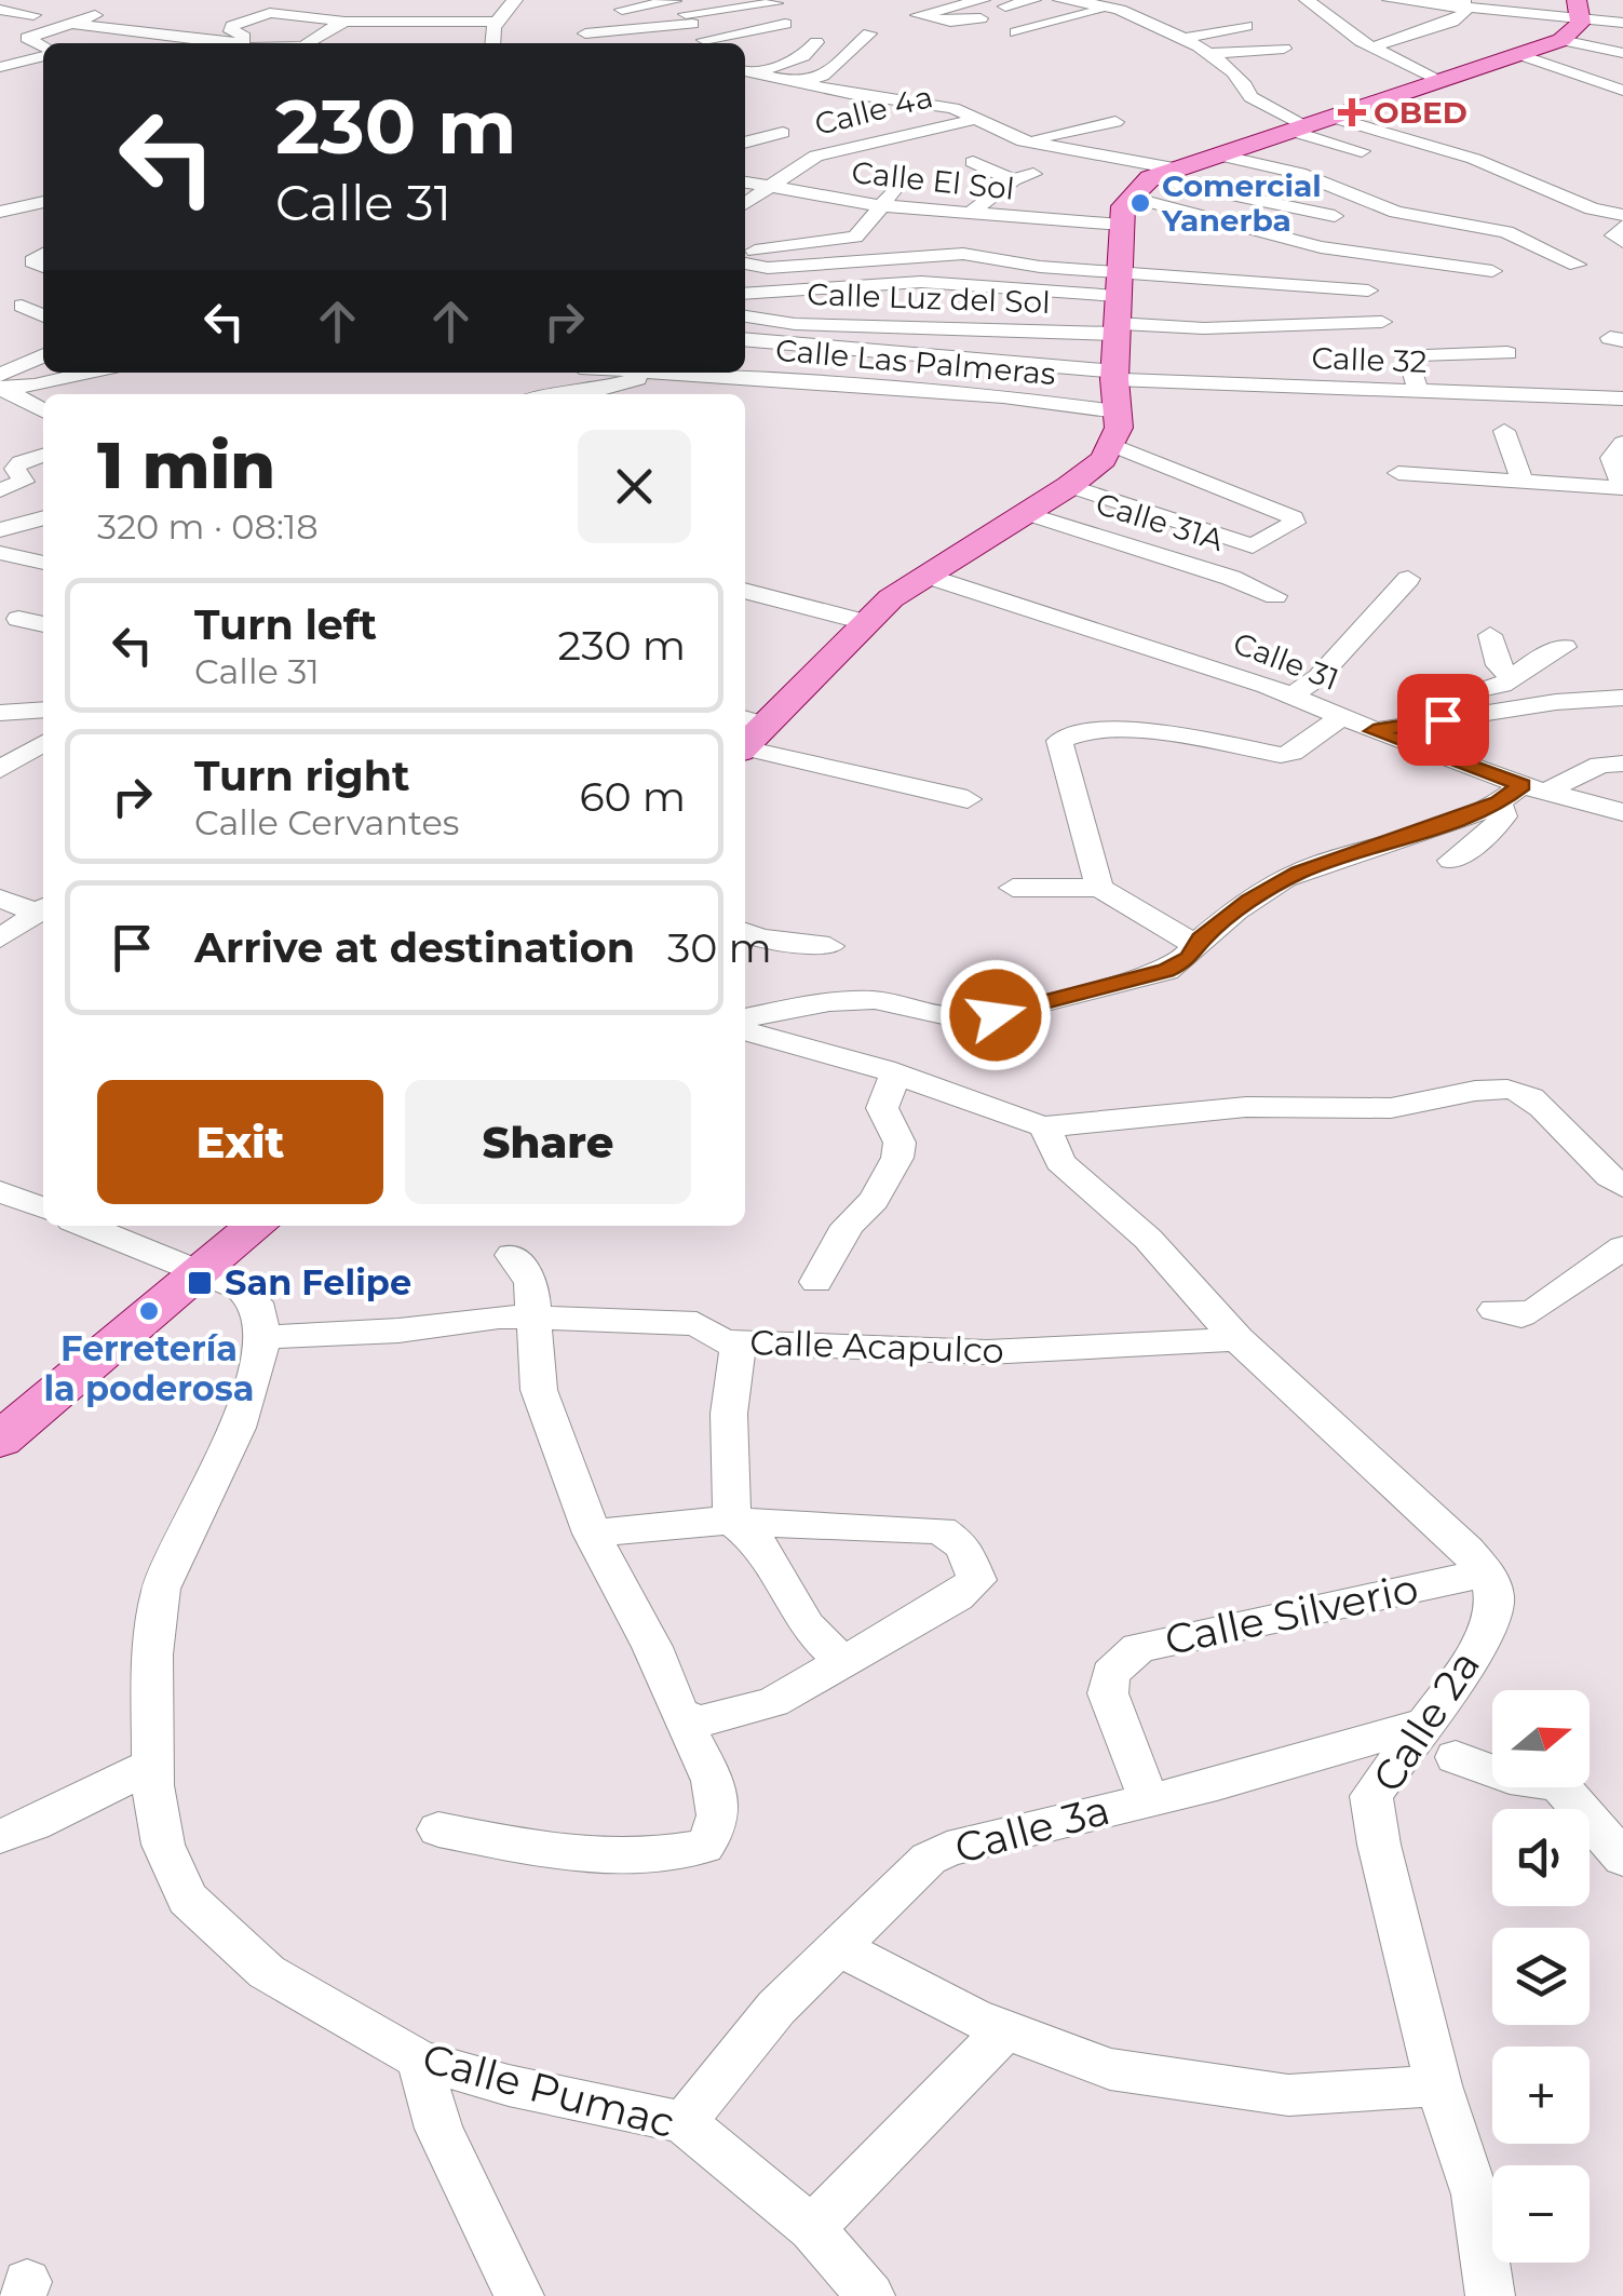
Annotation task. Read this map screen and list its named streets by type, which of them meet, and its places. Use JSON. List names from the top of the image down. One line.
{"streets":{"street":["Calle 4a","Calle El Sol","Calle Luz del Sol","Calle 32","Calle Las Palmeras","Calle 31A","Calle 31","Calle Acapulco","Calle Silverio","Calle 2a","Calle 3a","Calle Pumac"]},"crossings":[["Calle 4a","Calle El Sol"],["Calle Acapulco","Calle Pumac"],["Calle Silverio","Calle 2a"],["Calle Silverio","Calle 3a"],["Calle 2a","Calle 3a"],["Calle 3a","Calle Pumac"]],"places":{"health":["OBED"],"other":["Comercial Yanerba","Ferretería la poderosa"],"transit":["San Felipe"]},"north":"right","page":{"turn":["230 m","Calle 31"],"heading":["1 min","320 m · 08:18"],"list":[{"name":"Turn left","note":"Calle 31","value":"230 m"},{"name":"Turn right","note":"Calle Cervantes","value":"60 m"},{"name":"Arrive at destination","value":"30 m"}],"buttons":["Exit","Share"],"map_buttons":["+","−"]}}
